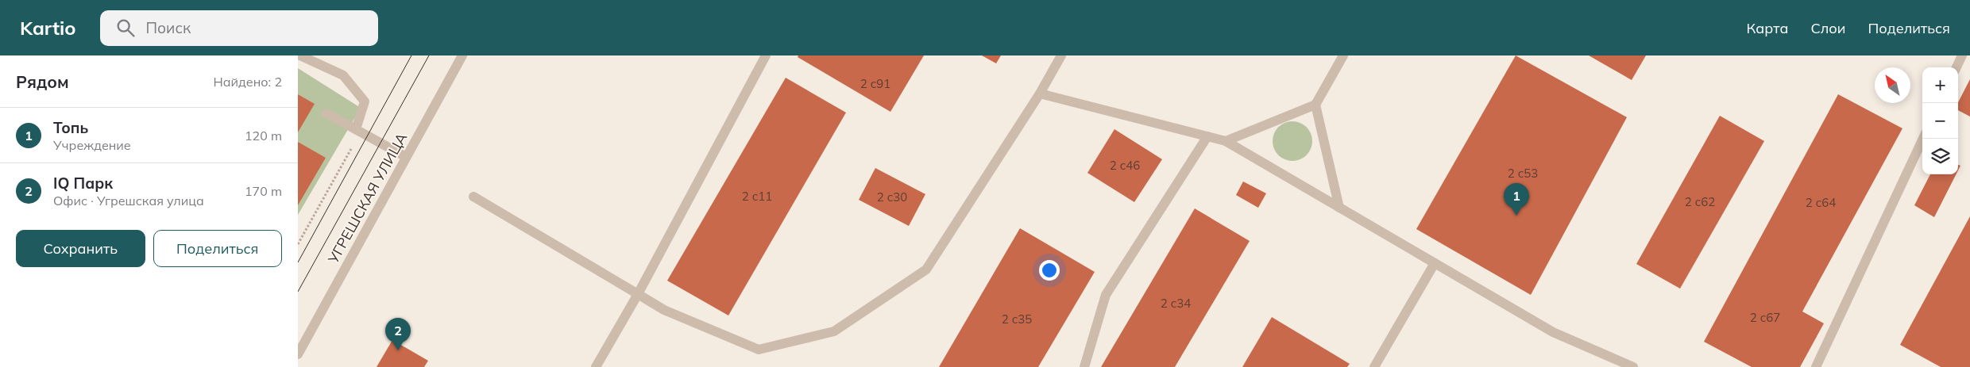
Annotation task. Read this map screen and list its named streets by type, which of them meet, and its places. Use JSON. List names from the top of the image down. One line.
{"streets":{"street":["УГРЕШСКАЯ УЛИЦА"]},"house_numbers":["2 с91","2 с46","2 с53","2 с11","2 с30","2 с62","2 с64","2 c34","2 с67","2 с35"],"north":"top left","page":{"header":"Kartio","search":"Поиск","nav":["Карта","Слои","Поделиться"],"heading":["Рядом","Найдено: 2"],"map_buttons":["+","−"],"list":[{"mark":"1","name":"Топь","note":"Учреждение","value":"120 m"},{"mark":"2","name":"IQ Парк","note":"Офис · Угрешская улица","value":"170 m"}],"pins":["1","2"],"buttons":["Сохранить","Поделиться"]}}
